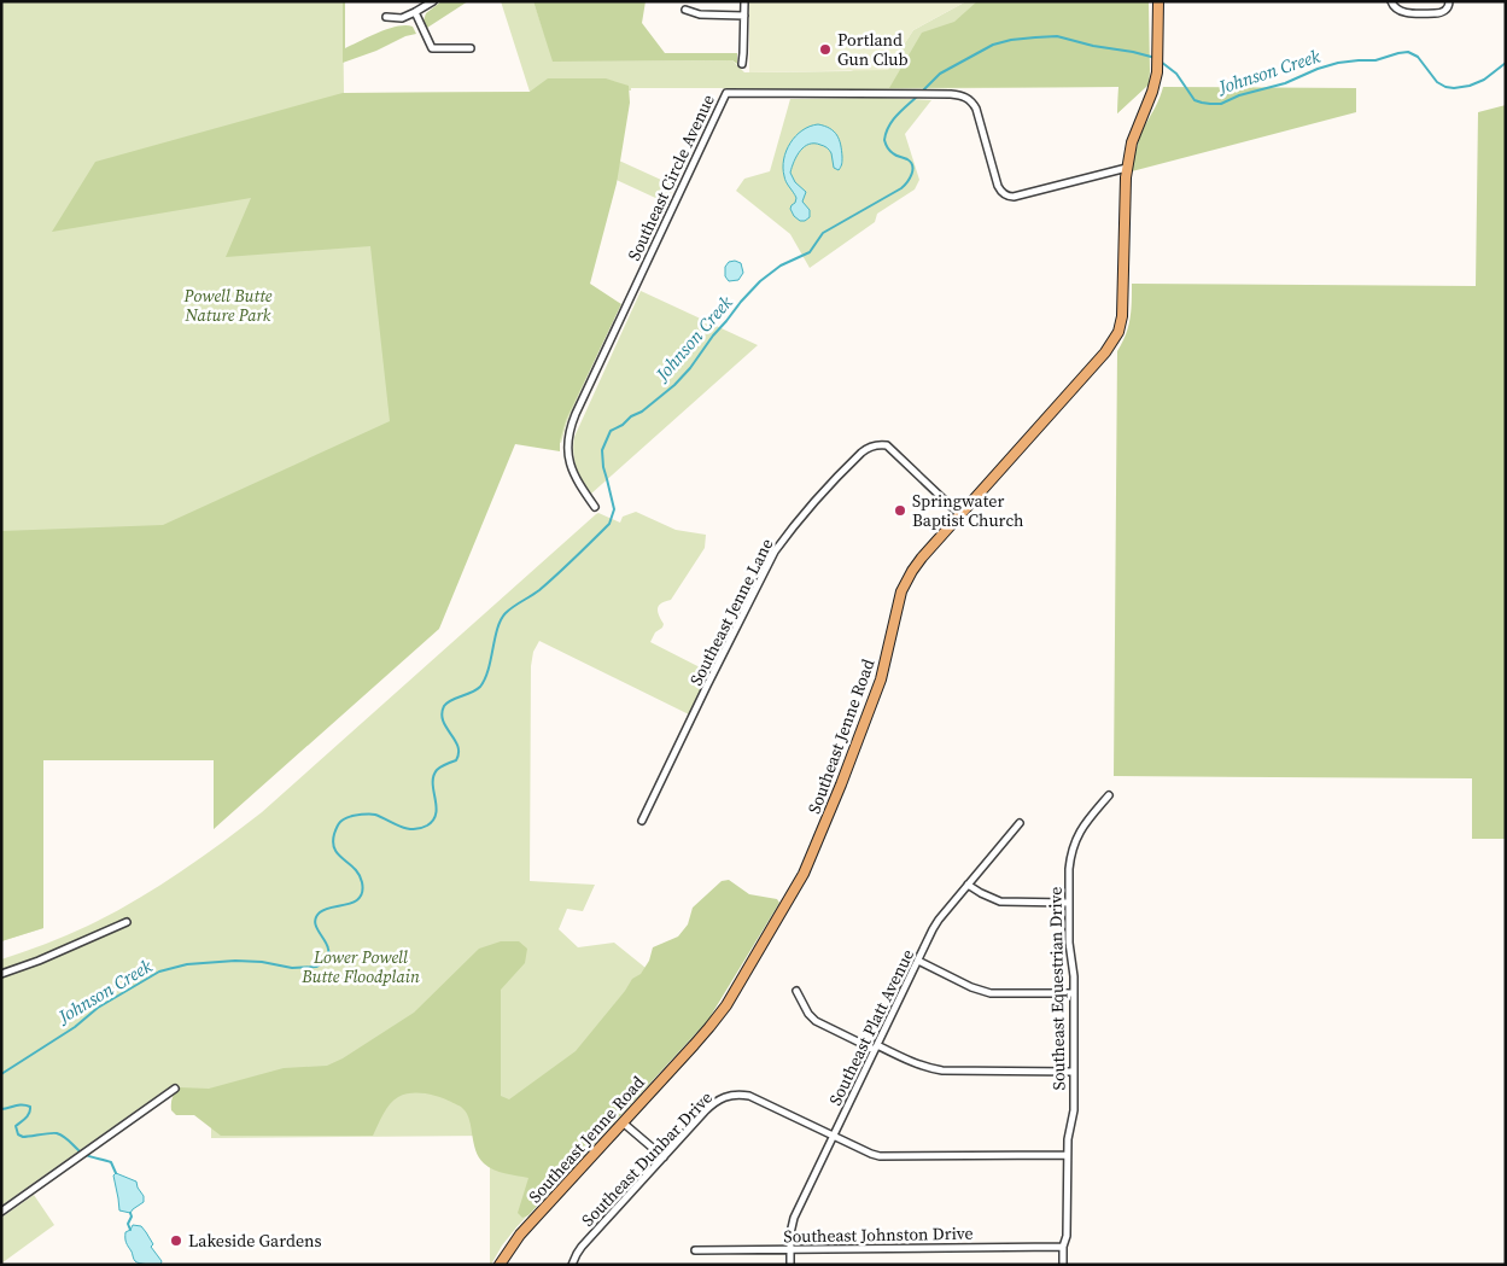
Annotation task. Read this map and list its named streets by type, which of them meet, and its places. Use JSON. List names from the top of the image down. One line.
{"streets":{"main road":["Southeast Jenne Road"],"street":["Southeast Circle Avenue","Southeast Jenne Lane","Southeast Equestrian Drive","Southeast Platt Avenue","Southeast Dunbar Drive","Southeast Johnston Drive"]},"crossings":[["Southeast Circle Avenue","Southeast Jenne Road"],["Southeast Jenne Lane","Southeast Jenne Road"],["Southeast Equestrian Drive","Southeast Dunbar Drive"],["Southeast Equestrian Drive","Southeast Johnston Drive"],["Southeast Platt Avenue","Southeast Dunbar Drive"],["Southeast Platt Avenue","Southeast Johnston Drive"]],"water":["Johnson Creek"],"parks":["Powell Butte Nature Park","Lower Powell Butte Floodplain"],"places":["Portland Gun Club","Springwater Baptist Church","Lakeside Gardens"]}
